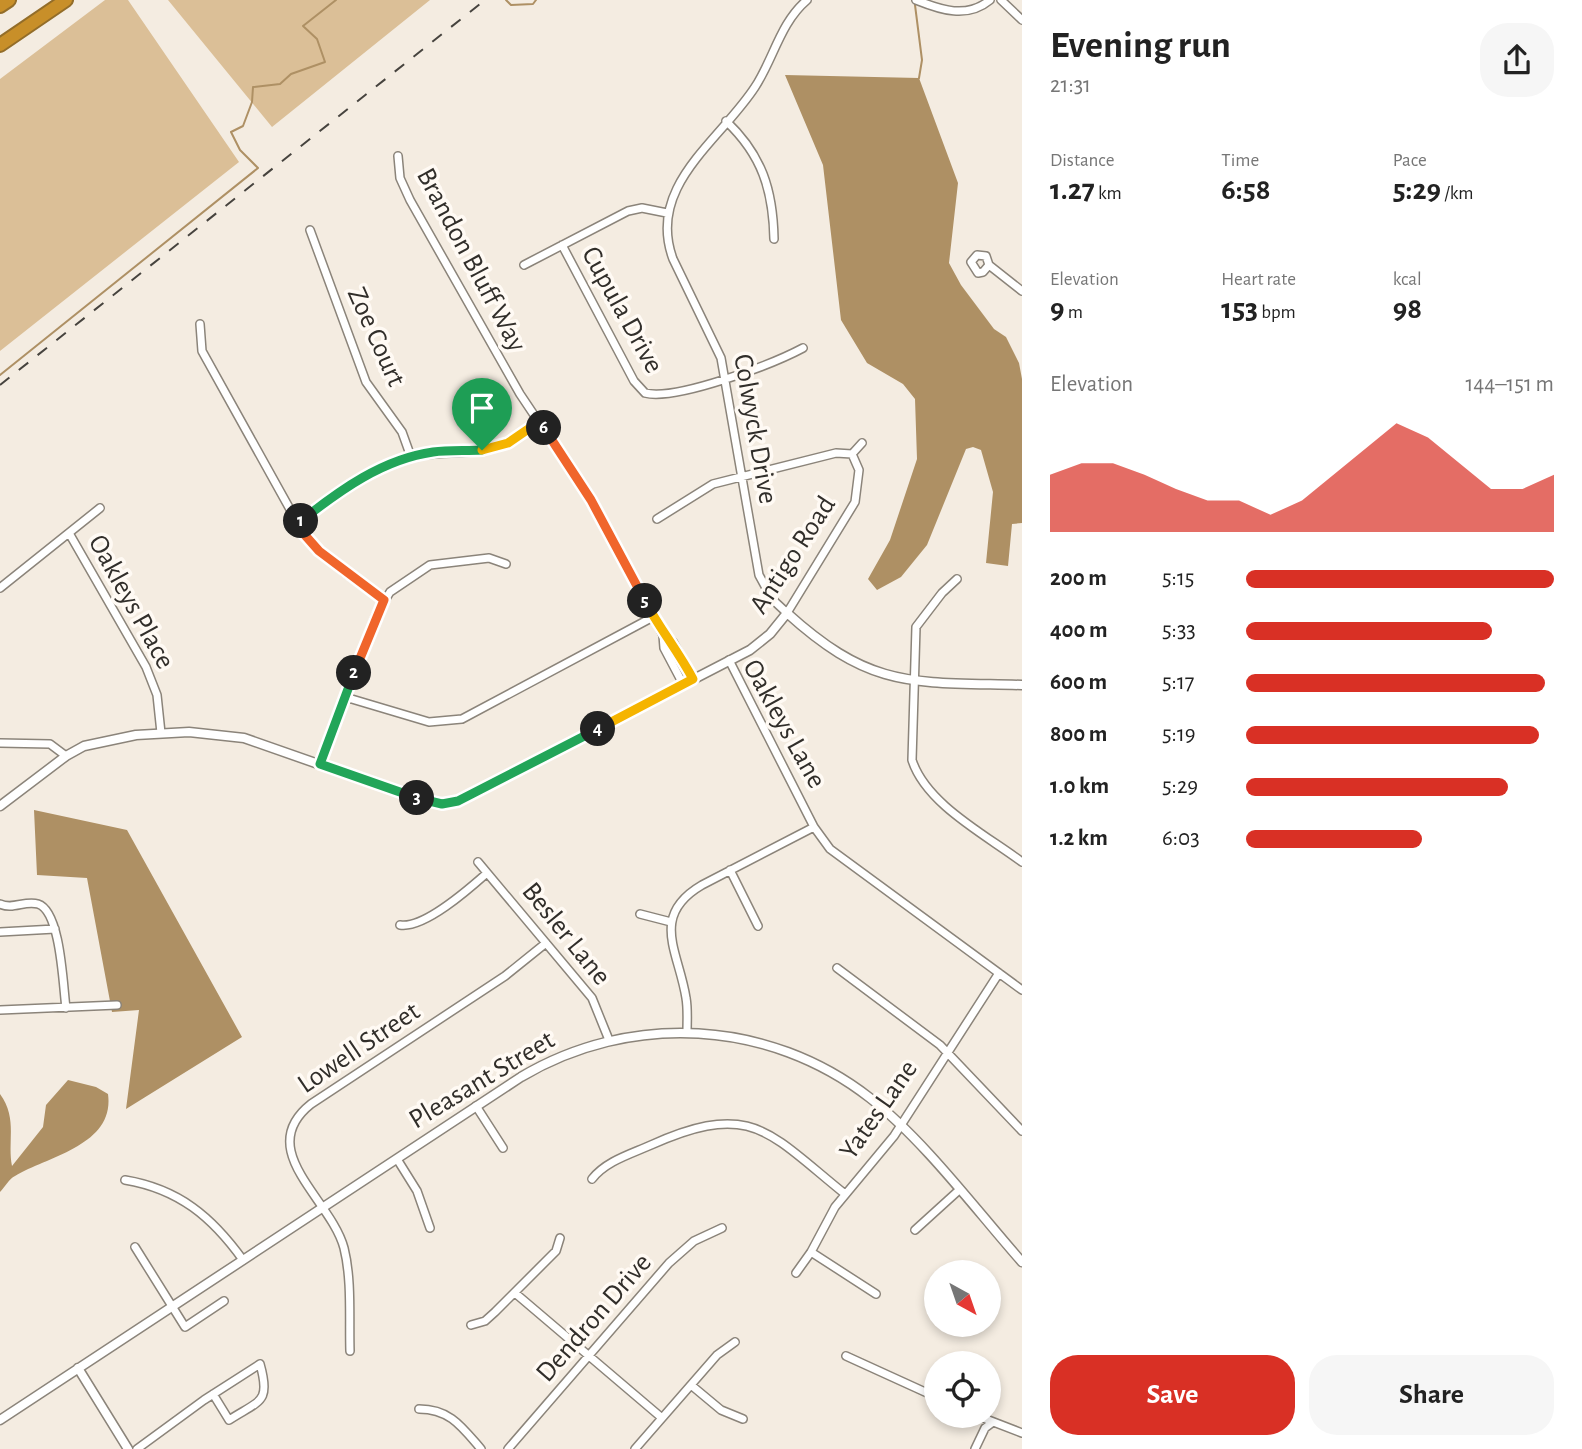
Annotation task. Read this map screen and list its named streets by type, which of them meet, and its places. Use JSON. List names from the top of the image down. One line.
{"streets":{"street":["Brandon Bluff Way","Cupula Drive","Zoe Court","Colwyck Drive","Antigo Road","Oakleys Place","Oakleys Lane","Besler Lane","Lowell Street","Pleasant Street","Yates Lane","Dendron Drive"]},"crossings":[["Brandon Bluff Way","Oakleys Lane"],["Cupula Drive","Colwyck Drive"],["Colwyck Drive","Antigo Road"],["Antigo Road","Oakleys Lane"],["Oakleys Place","Oakleys Lane"],["Oakleys Lane","Yates Lane"],["Besler Lane","Lowell Street"],["Besler Lane","Pleasant Street"],["Lowell Street","Pleasant Street"],["Pleasant Street","Yates Lane"]],"north":"bottom right","page":{"heading":["Evening run","21:31"],"stats":[["Distance","1.27 km"],["Time","6:58"],["Pace","5:29 /km"],["Elevation","9 m"],["Heart rate","153 bpm"],["kcal","98"]],"chart":["Elevation","144–151 m"],"pins":["6","1","5","2","4","3"],"list":[{"name":"200 m","note":"5:15"},{"name":"400 m","note":"5:33"},{"name":"600 m","note":"5:17"},{"name":"800 m","note":"5:19"},{"name":"1.0 km","note":"5:29"},{"name":"1.2 km","note":"6:03"}],"buttons":["Save","Share"]}}
